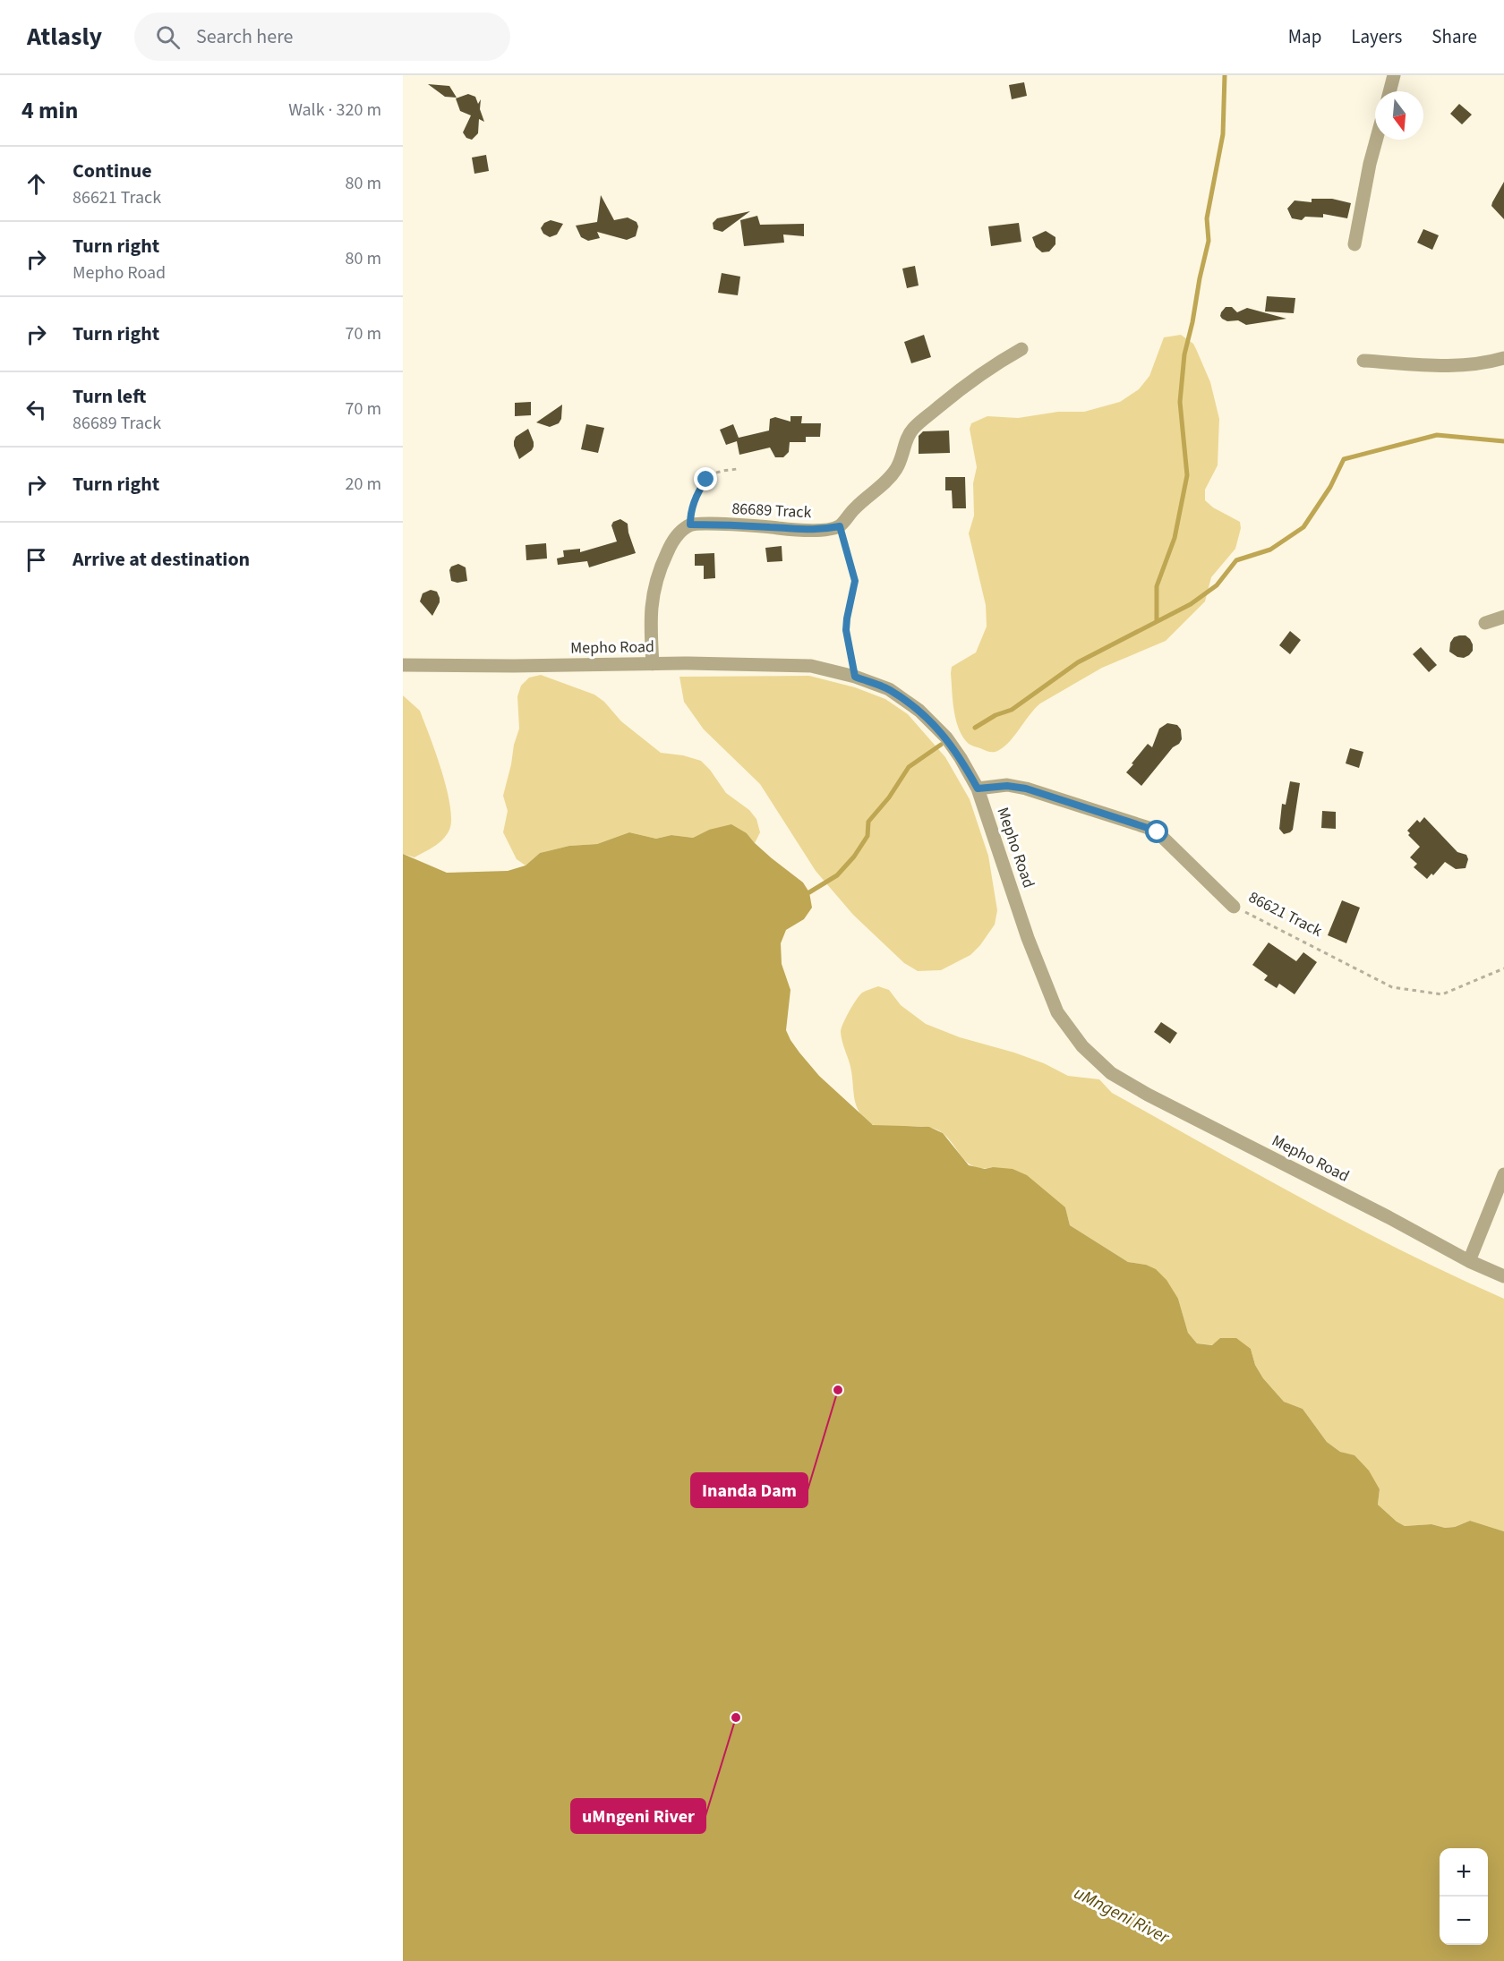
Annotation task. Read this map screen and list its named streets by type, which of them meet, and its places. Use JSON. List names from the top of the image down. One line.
{"streets":{"street":["86689 Track","Mepho Road","86621 Track"]},"crossings":[["Mepho Road","86621 Track"]],"water":["uMngeni River"],"places":["Inanda Dam","uMngeni River"],"north":"bottom","page":{"header":"Atlasly","search":"Search here","nav":["Map","Layers","Share"],"heading":["4 min","Walk · 320 m"],"list":[["Continue","86621 Track","80 m"],["Turn right","Mepho Road","80 m"],["Turn right","70 m"],["Turn left","86689 Track","70 m"],["Turn right","20 m"],"Arrive at destination"],"map_buttons":["+","−"]}}
